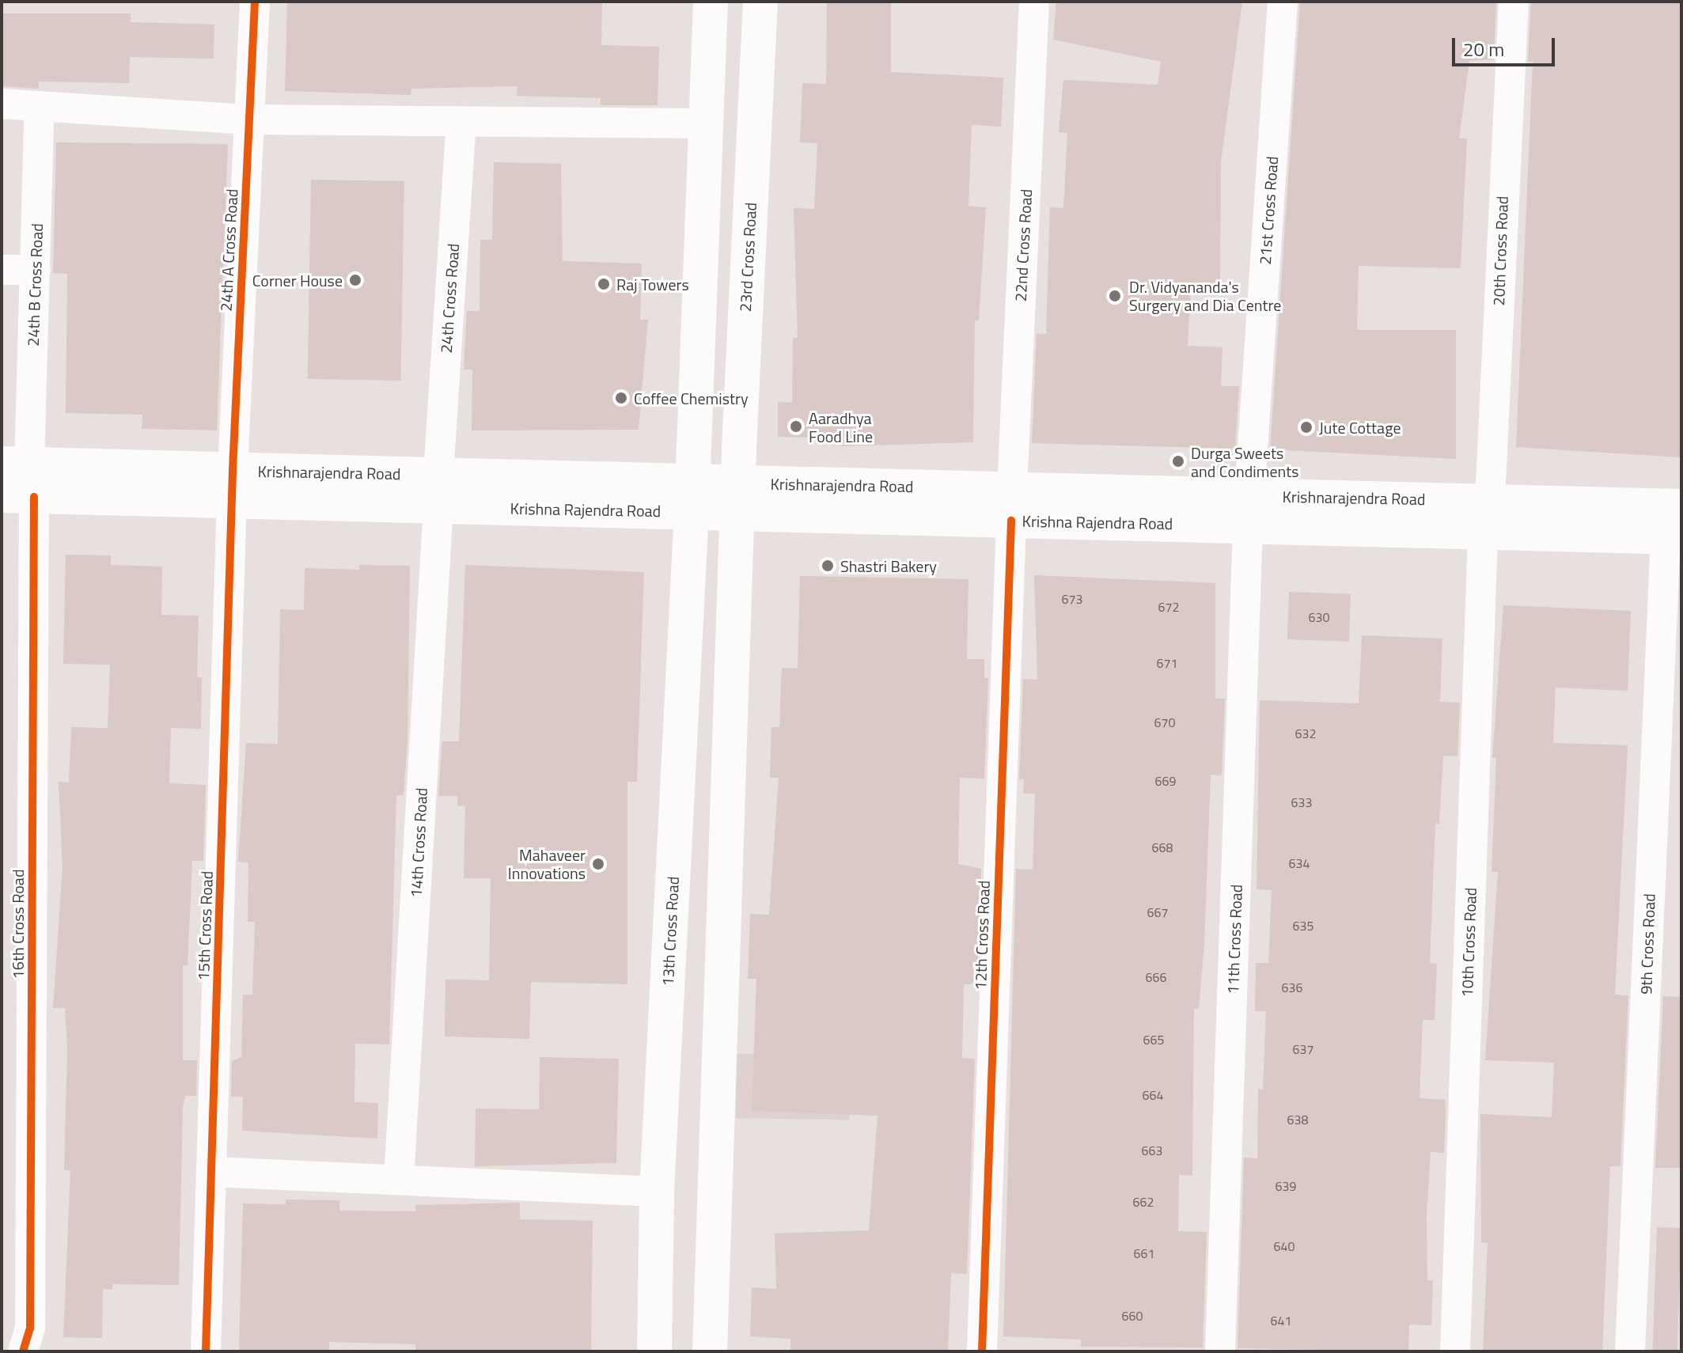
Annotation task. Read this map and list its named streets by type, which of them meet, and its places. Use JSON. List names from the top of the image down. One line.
{"streets":{"main road":["23rd Cross Road","Krishnarajendra Road","Krishna Rajendra Road","13th Cross Road"],"street":["21st Cross Road","22nd Cross Road","24th A Cross Road","20th Cross Road","24th B Cross Road","24th Cross Road","14th Cross Road","16th Cross Road","15th Cross Road","12th Cross Road","11th Cross Road","10th Cross Road","9th Cross Road"]},"crossings":[["21st Cross Road","Krishna Rajendra Road"],["21st Cross Road","11th Cross Road"],["22nd Cross Road","Krishna Rajendra Road"],["22nd Cross Road","12th Cross Road"],["24th A Cross Road","Krishnarajendra Road"],["24th A Cross Road","15th Cross Road"],["20th Cross Road","Krishna Rajendra Road"],["20th Cross Road","10th Cross Road"],["23rd Cross Road","Krishnarajendra Road"],["23rd Cross Road","Krishna Rajendra Road"],["24th B Cross Road","Krishnarajendra Road"],["24th B Cross Road","16th Cross Road"],["24th Cross Road","Krishnarajendra Road"],["24th Cross Road","14th Cross Road"],["Krishnarajendra Road","Krishna Rajendra Road"],["Krishnarajendra Road","14th Cross Road"],["Krishnarajendra Road","16th Cross Road"],["Krishnarajendra Road","15th Cross Road"],["Krishnarajendra Road","13th Cross Road"],["Krishna Rajendra Road","12th Cross Road"],["Krishna Rajendra Road","11th Cross Road"],["Krishna Rajendra Road","10th Cross Road"],["Krishna Rajendra Road","9th Cross Road"]],"places":["Corner House","Raj Towers","Dr. Vidyananda's Surgery and Dia Centre","Coffee Chemistry","Aaradhya Food Line","Jute Cottage","Durga Sweets and Condiments","Shastri Bakery","Mahaveer Innovations"],"house_numbers":["673","672","630","671","670","632","669","633","668","634","667","635","666","636","665","637","664","638","663","639","662","640","661","660","641"],"scale_bar":"20 m"}
